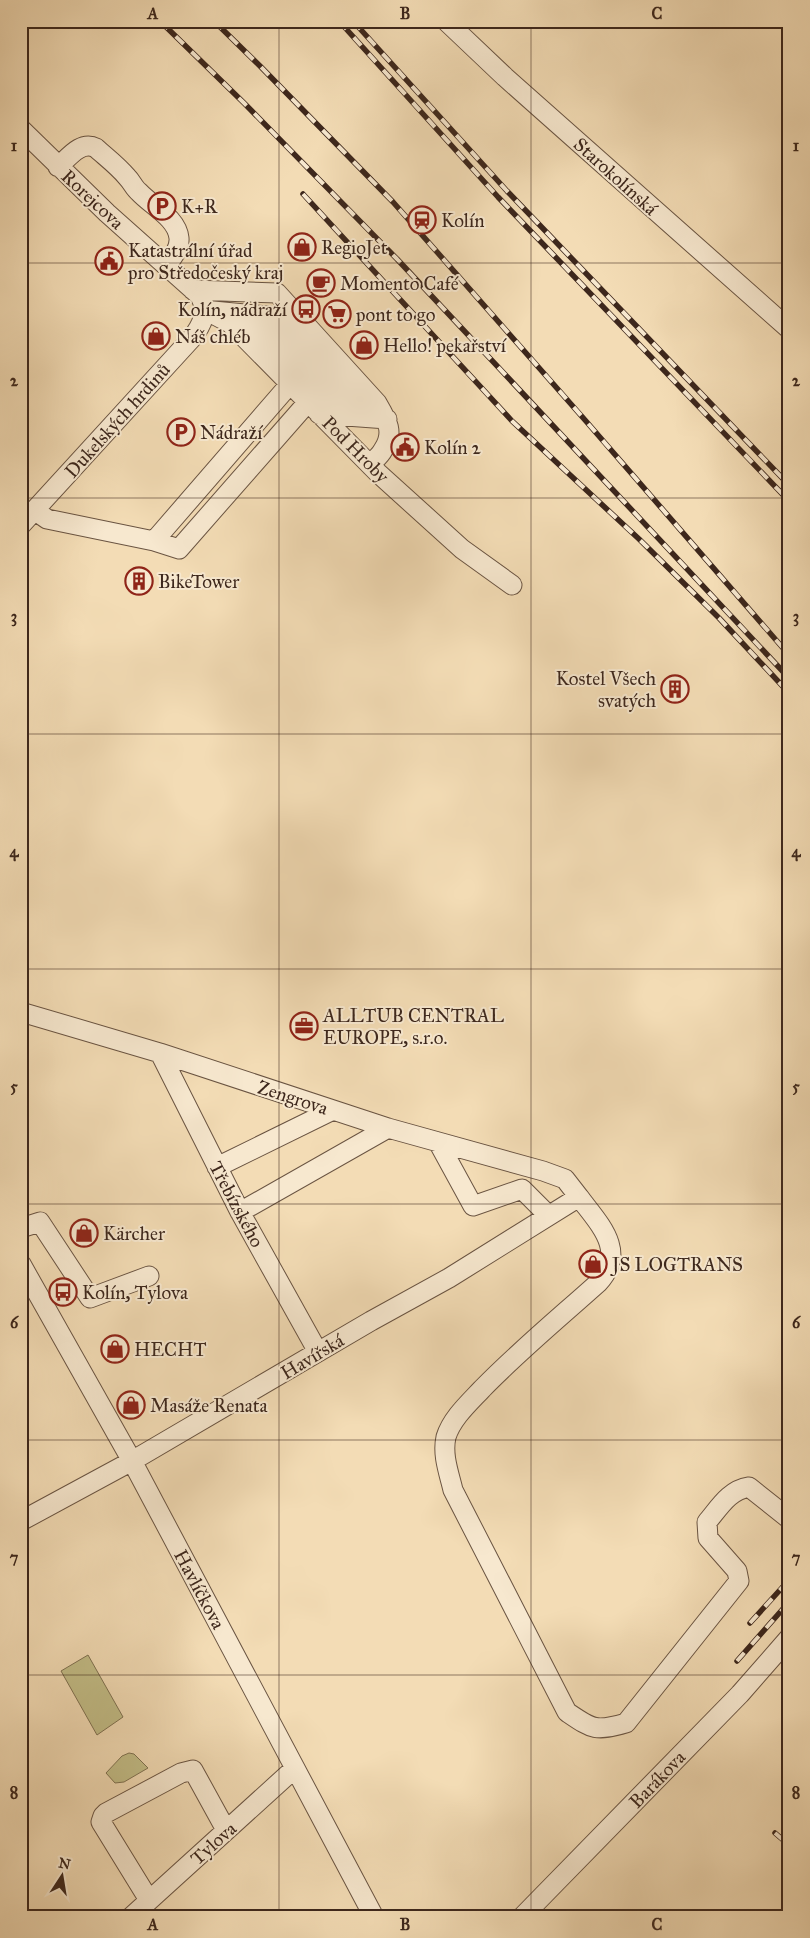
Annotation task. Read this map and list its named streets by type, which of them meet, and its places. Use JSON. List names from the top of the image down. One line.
{"streets":{"street":["Starokolínská","Rorejcova","Dukelských hrdinů","Pod Hroby","Zengrova","Třebízského","Havířská","Havlíčkova","Barákova","Tylova"]},"crossings":[["Rorejcova","Dukelských hrdinů"],["Rorejcova","Pod Hroby"],["Dukelských hrdinů","Pod Hroby"],["Zengrova","Třebízského"],["Zengrova","Havířská"],["Třebízského","Havířská"],["Havířská","Havlíčkova"],["Havlíčkova","Tylova"]],"places":{"parking":["K+R","Nádraží"],"station":["Kolín"],"shop":["RegioJet","Náš chléb","Hello! pekařství","Kärcher","JS LOGTRANS","HECHT","Masáže Renata"],"public building":["Katastrální úřad pro Středočeský kraj","Kolín 2"],"cafe":["Momento Café"],"bus stop":["Kolín, nádraží","Kolín, Tylova"],"supermarket":["pont to go"],"building":["BikeTower","Kostel Všech svatých"],"office":["ALLTUB CENTRAL EUROPE, s.r.o."]},"north":"top","grid":{"columns":["A","B","C"],"rows":["1","2","3","4","5","6","7","8"]}}
